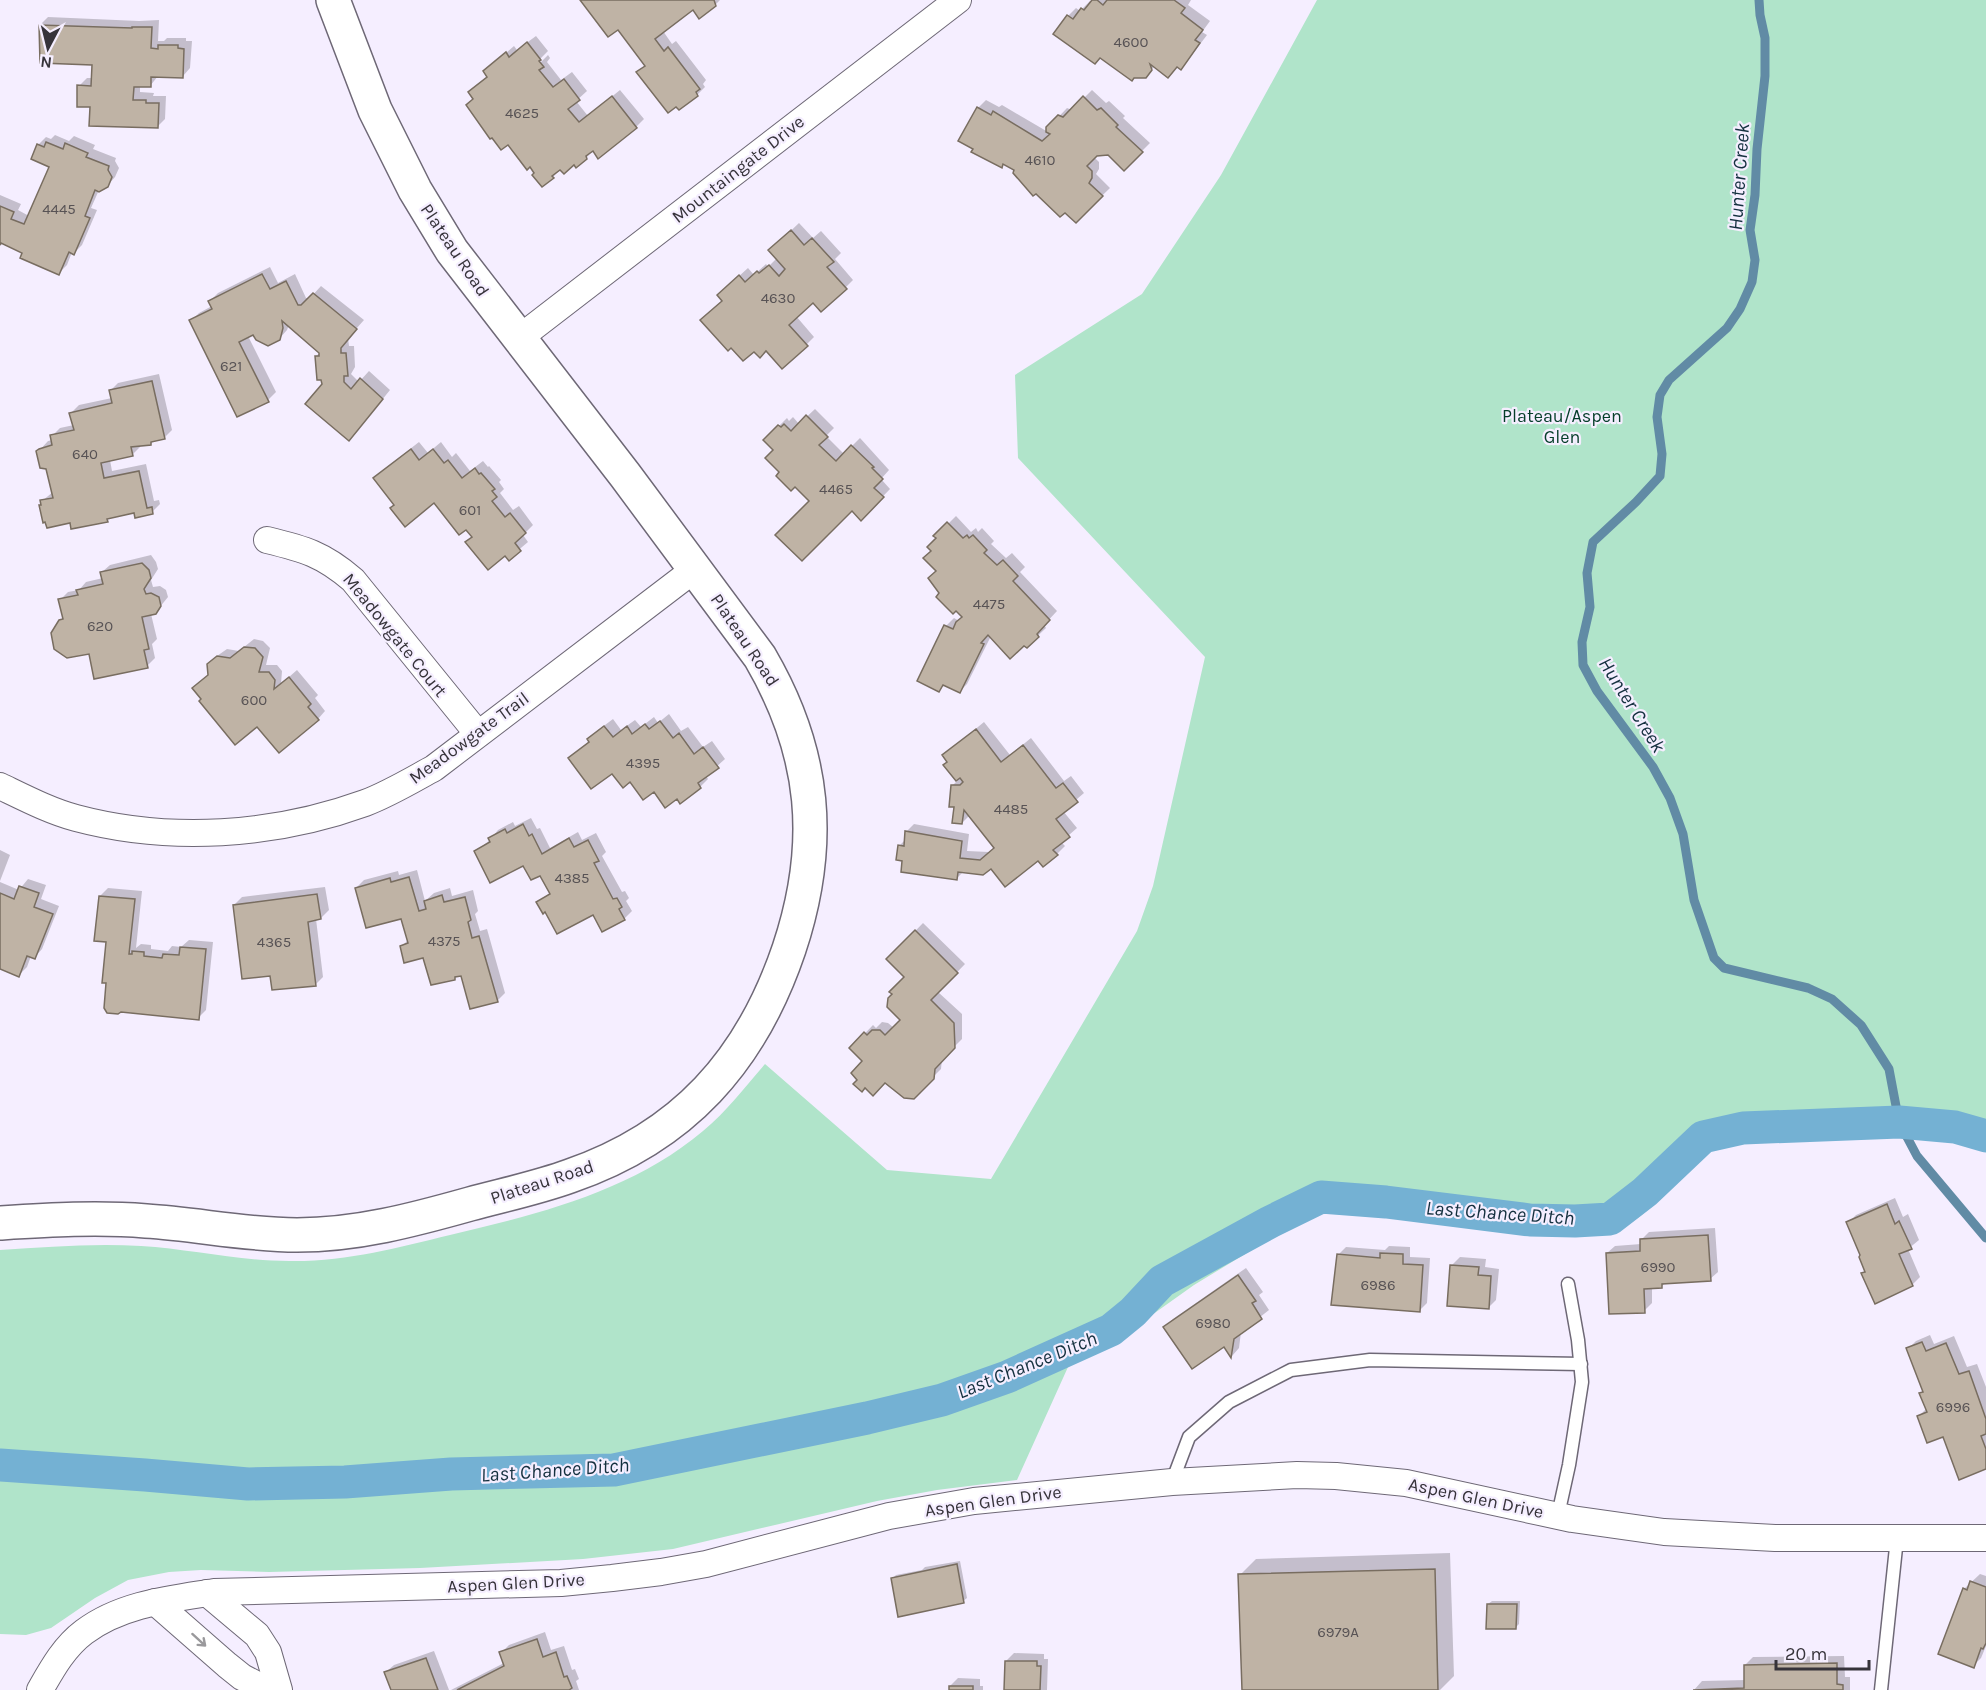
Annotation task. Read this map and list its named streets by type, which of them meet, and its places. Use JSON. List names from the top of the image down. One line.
{"streets":{"street":["Mountaingate Drive","Plateau Road","Meadowgate Court","Meadowgate Trail","Aspen Glen Drive"]},"crossings":[["Mountaingate Drive","Plateau Road"],["Plateau Road","Meadowgate Trail"],["Meadowgate Court","Meadowgate Trail"]],"water":["Hunter Creek","Last Chance Ditch"],"parks":["Plateau/Aspen Glen"],"house_numbers":["4600","4625","4610","4445","4630","621","640","4465","601","4475","620","600","4395","4485","4385","4375","4365","6990","6986","6980","6996","6979A"],"scale_bar":"20 m","north":"bottom"}
